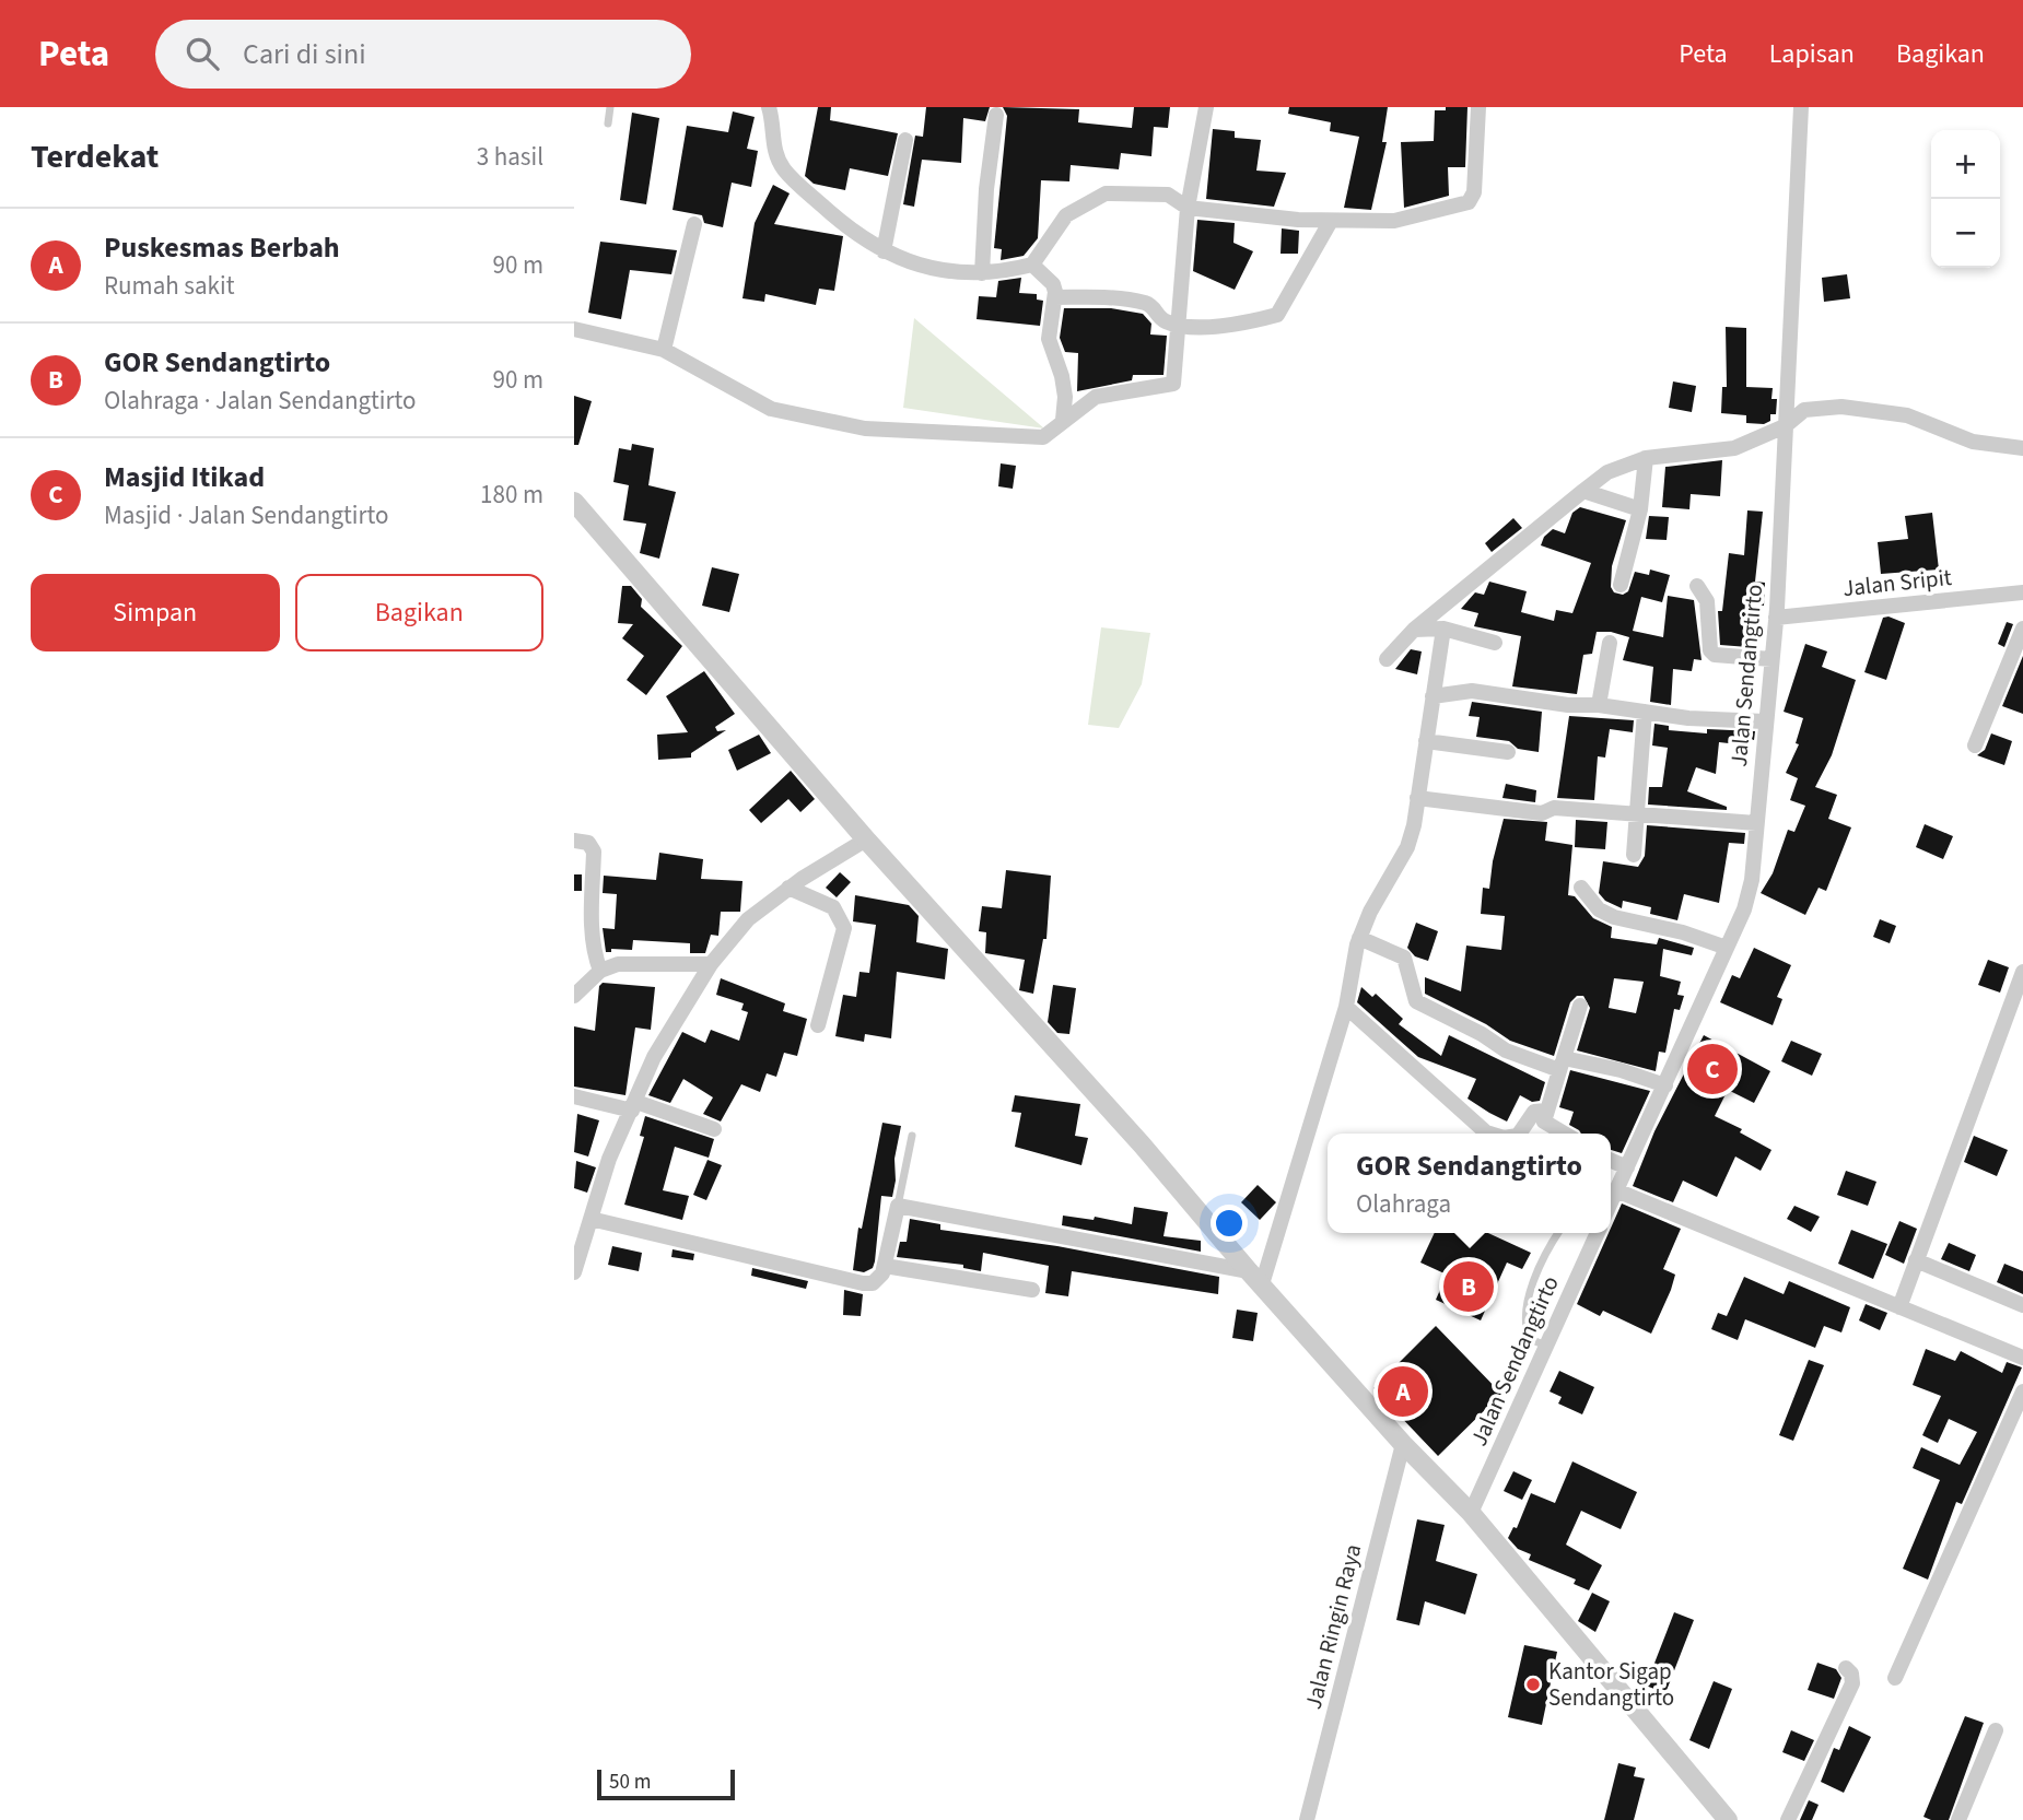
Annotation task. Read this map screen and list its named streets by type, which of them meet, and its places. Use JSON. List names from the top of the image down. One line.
{"streets":{"street":["Jalan Sripit","Jalan Sendangtirto","Jalan Ringin Raya"]},"crossings":[["Jalan Sripit","Jalan Sendangtirto"]],"places":["Kantor Sigap Sendangtirto"],"scale_bar":"50 m","page":{"header":"Peta","search":"Cari di sini","nav":["Peta","Lapisan","Bagikan"],"heading":["Terdekat","3 hasil"],"map_buttons":["+","−"],"list":[{"mark":"A","name":"Puskesmas Berbah","note":"Rumah sakit","value":"90 m"},{"mark":"B","name":"GOR Sendangtirto","note":"Olahraga · Jalan Sendangtirto","value":"90 m"},{"mark":"C","name":"Masjid Itikad","note":"Masjid · Jalan Sendangtirto","value":"180 m"}],"buttons":["Simpan","Bagikan"],"pins":["C","B","A"],"popup":["GOR Sendangtirto","Olahraga"],"scale":"50 m"}}
